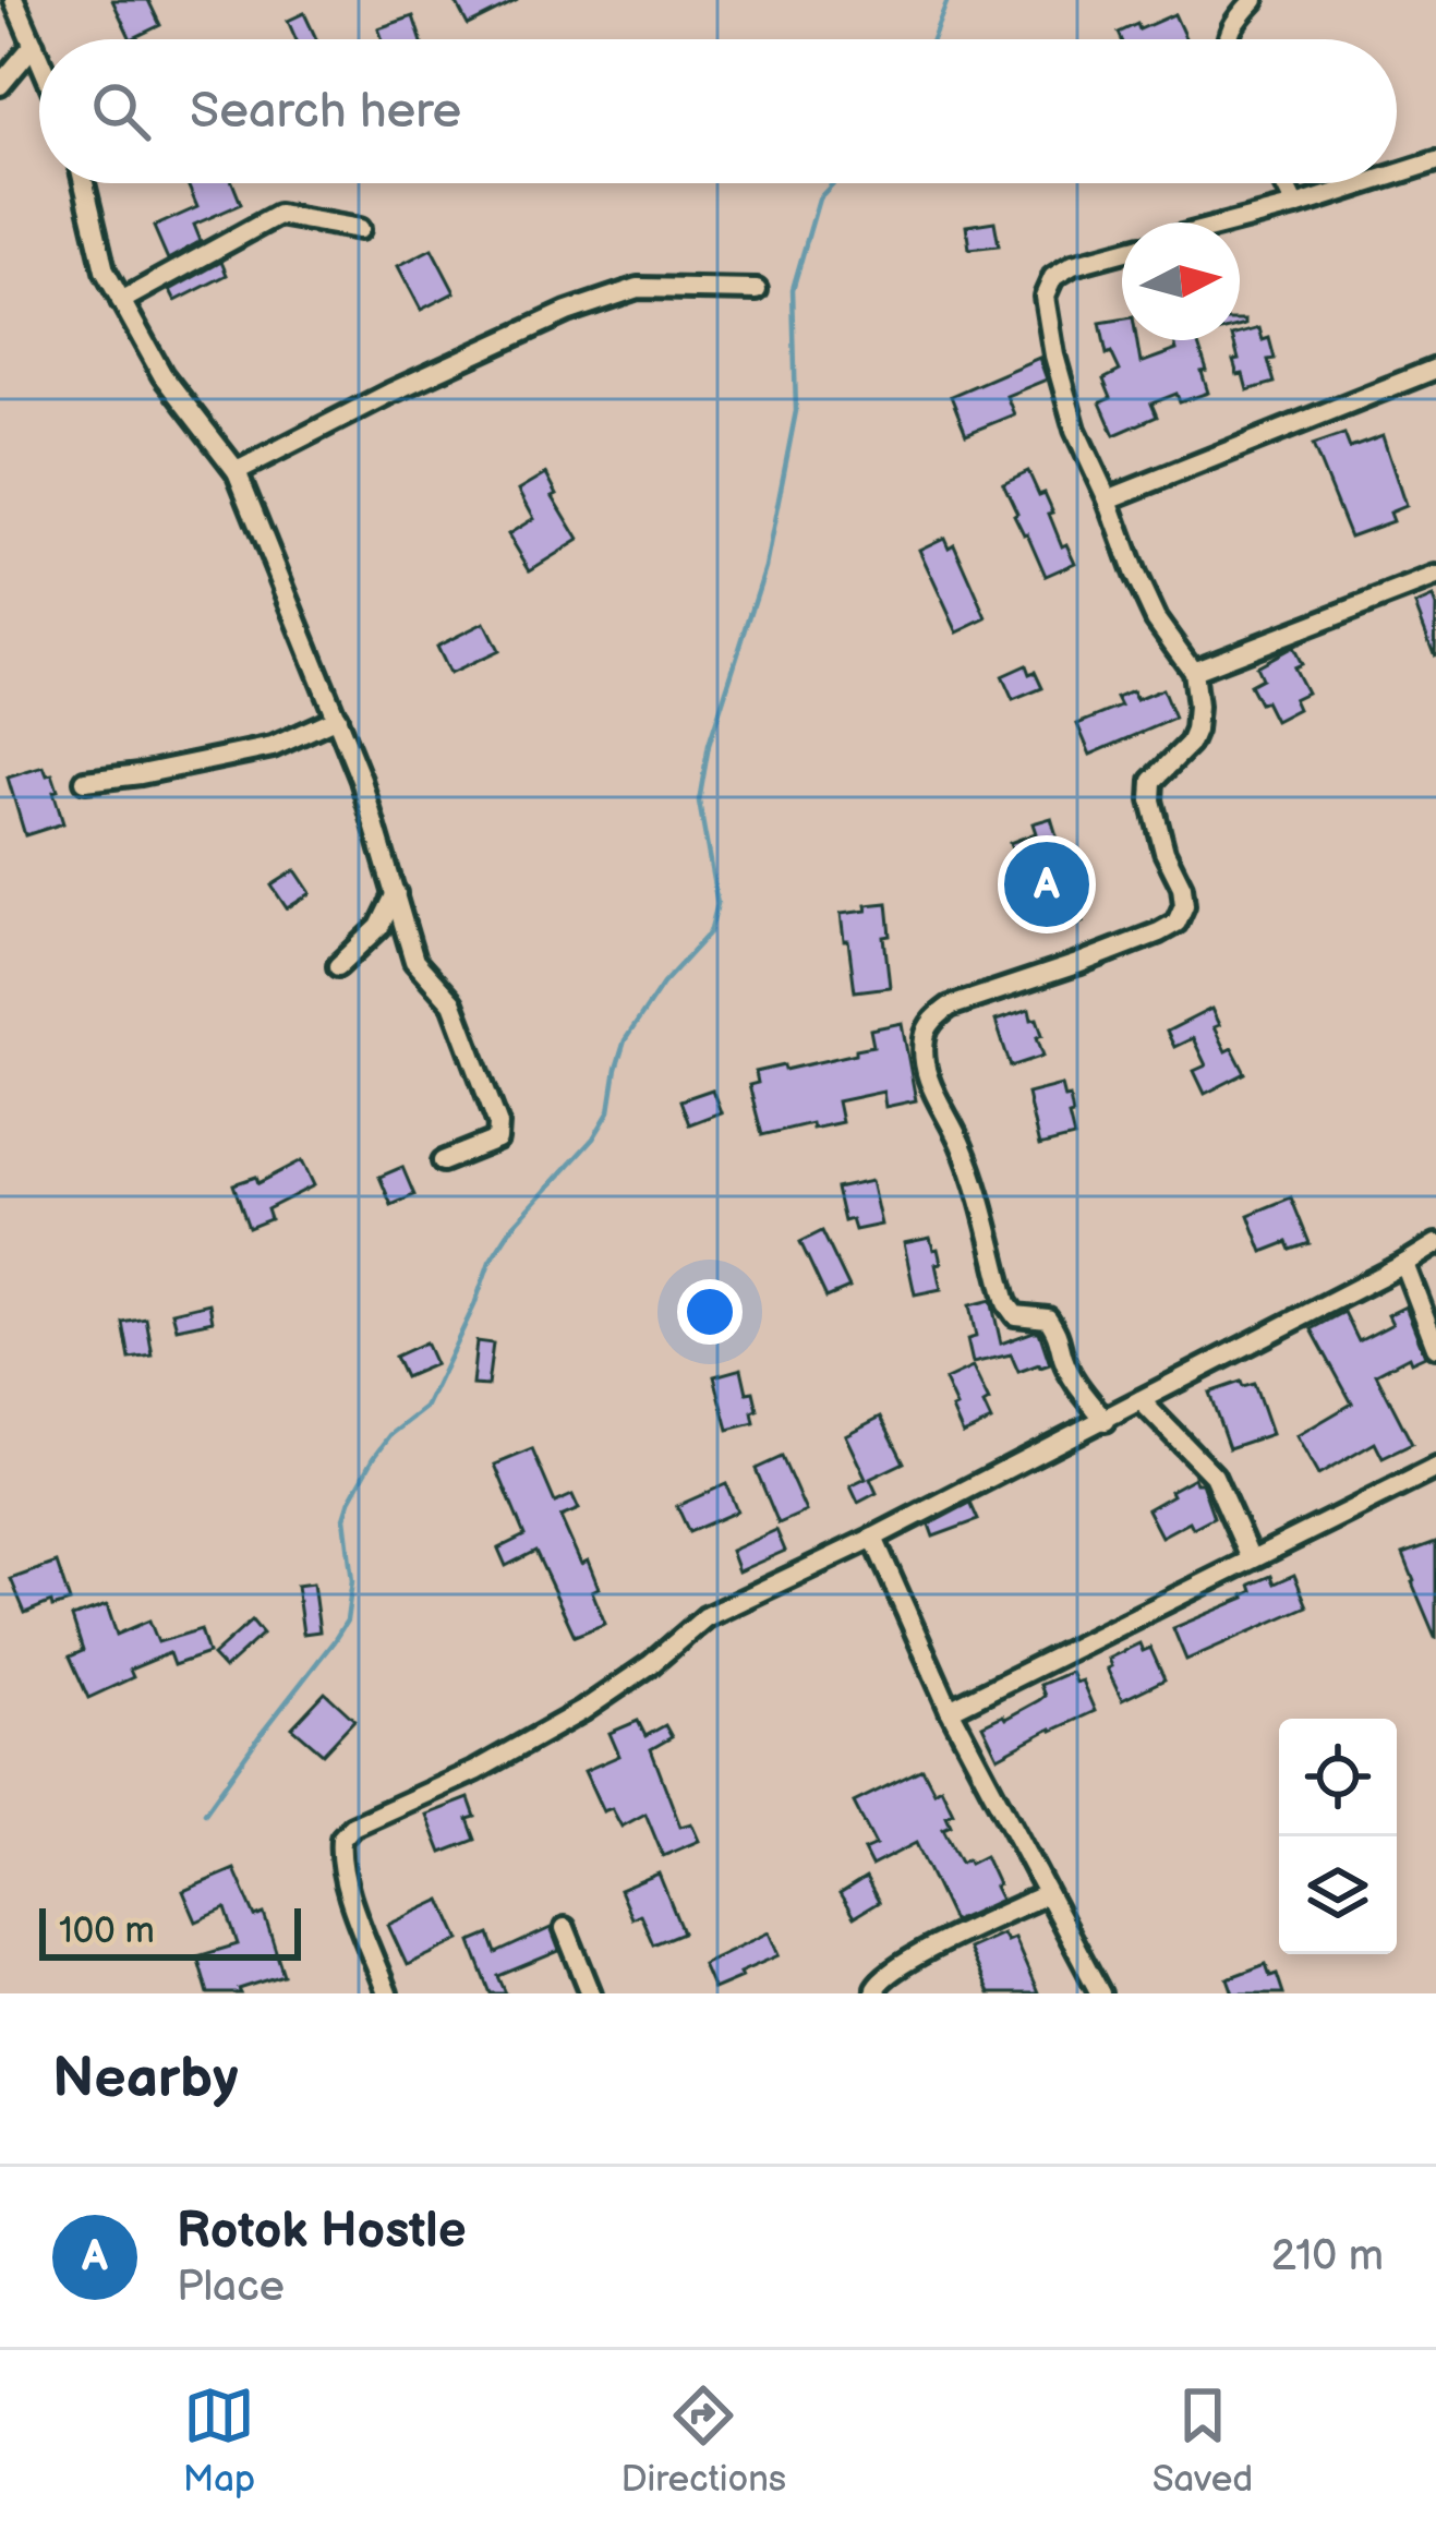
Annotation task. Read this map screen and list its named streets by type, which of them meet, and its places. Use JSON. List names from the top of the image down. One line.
{"scale_bar":"100 m","north":"right","page":{"search":"Search here","pins":"A","scale":"100 m","heading":"Nearby","list":[{"mark":"A","name":"Rotok Hostle","note":"Place","value":"210 m"}],"nav":["Map","Directions","Saved"]}}
